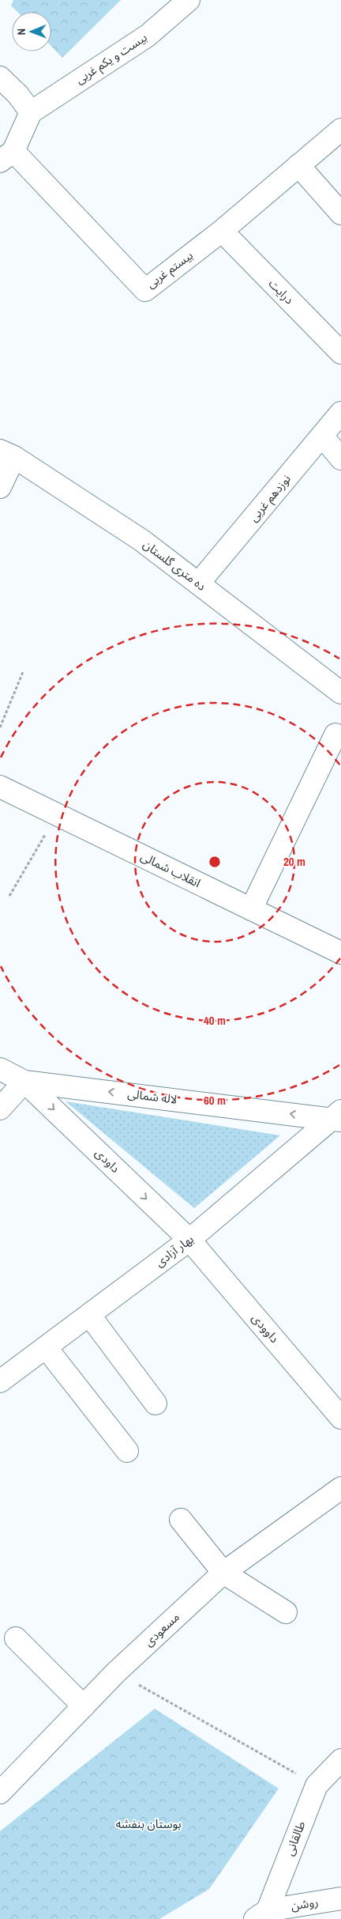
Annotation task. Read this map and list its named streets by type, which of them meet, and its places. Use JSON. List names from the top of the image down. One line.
{"streets":{"street":["بیست و یکم غربی","بیستم غربی","درایت","نوزدهم غربی","ده متری گلستان","انقلاب شمالی","لاله شمالی","داودی","بهار آزادی","داوودی","مسعودی","طالقانی","روشن"]},"crossings":[["بیستم غربی","درایت"],["نوزدهم غربی","ده متری گلستان"],["لاله شمالی","داودی"],["لاله شمالی","بهار آزادی"],["داودی","بهار آزادی"],["داودی","داوودی"],["بهار آزادی","داوودی"],["طالقانی","روشن"]],"one_way":["لاله شمالی","داودی"],"parks":["بوستان بنفشه"],"north":"left","rings":["20 m","40 m","60 m"]}
